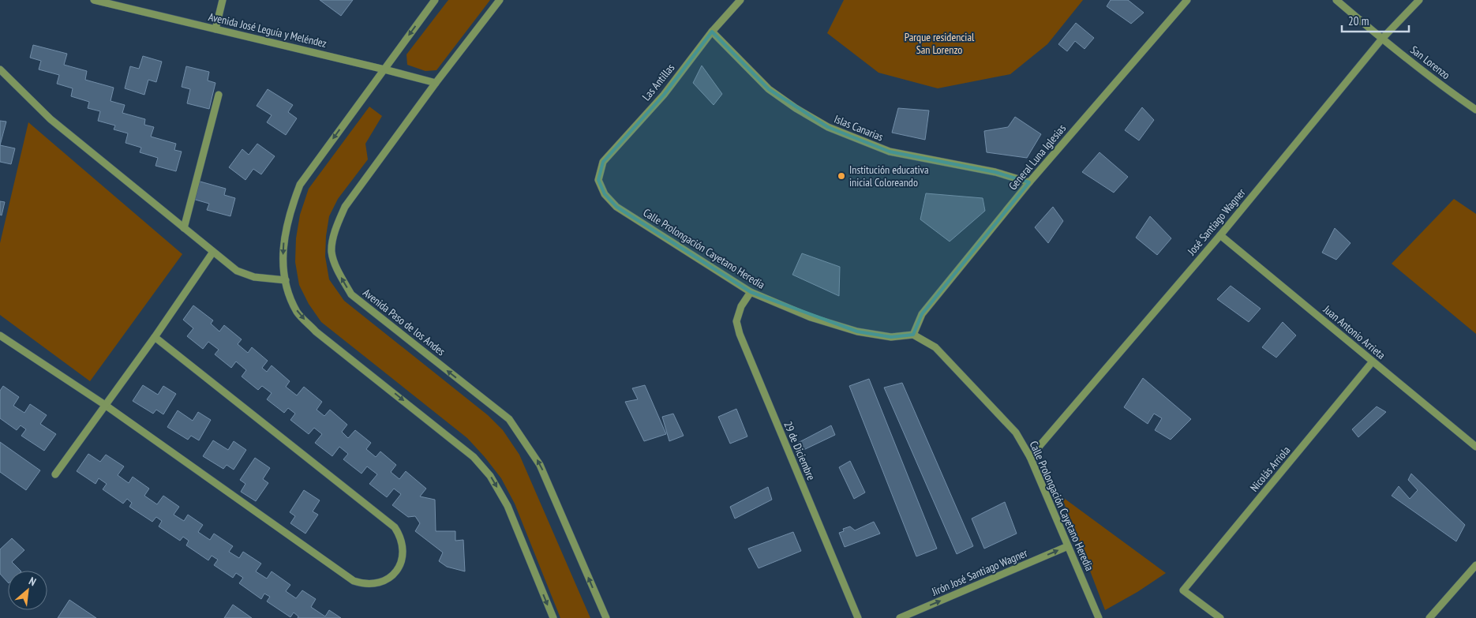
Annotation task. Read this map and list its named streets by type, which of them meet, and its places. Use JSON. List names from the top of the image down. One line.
{"streets":{"street":["Avenida José Leguía y Meléndez","San Lorenzo","Las Antillas","Islas Canarias","General Luna Iglesias","José Santiago Wagner","Calle Prolongación Cayetano Heredia","Avenida Paso de los Andes","Juan Antonio Arrieta","29 de Diciembre","Nicolás Arriola","Jirón José Santiago Wagner"]},"crossings":[["Avenida José Leguía y Meléndez","Avenida Paso de los Andes"],["San Lorenzo","José Santiago Wagner"],["Las Antillas","Islas Canarias"],["Las Antillas","Calle Prolongación Cayetano Heredia"],["Islas Canarias","General Luna Iglesias"],["General Luna Iglesias","Calle Prolongación Cayetano Heredia"],["José Santiago Wagner","Calle Prolongación Cayetano Heredia"],["José Santiago Wagner","Juan Antonio Arrieta"],["Calle Prolongación Cayetano Heredia","29 de Diciembre"],["Calle Prolongación Cayetano Heredia","Jirón José Santiago Wagner"],["Juan Antonio Arrieta","Nicolás Arriola"]],"one_way":["Jirón José Santiago Wagner"],"parks":["Parque residencial San Lorenzo"],"places":["Institución educativa inicial Coloreando"],"scale_bar":"20 m","north":"top right"}
